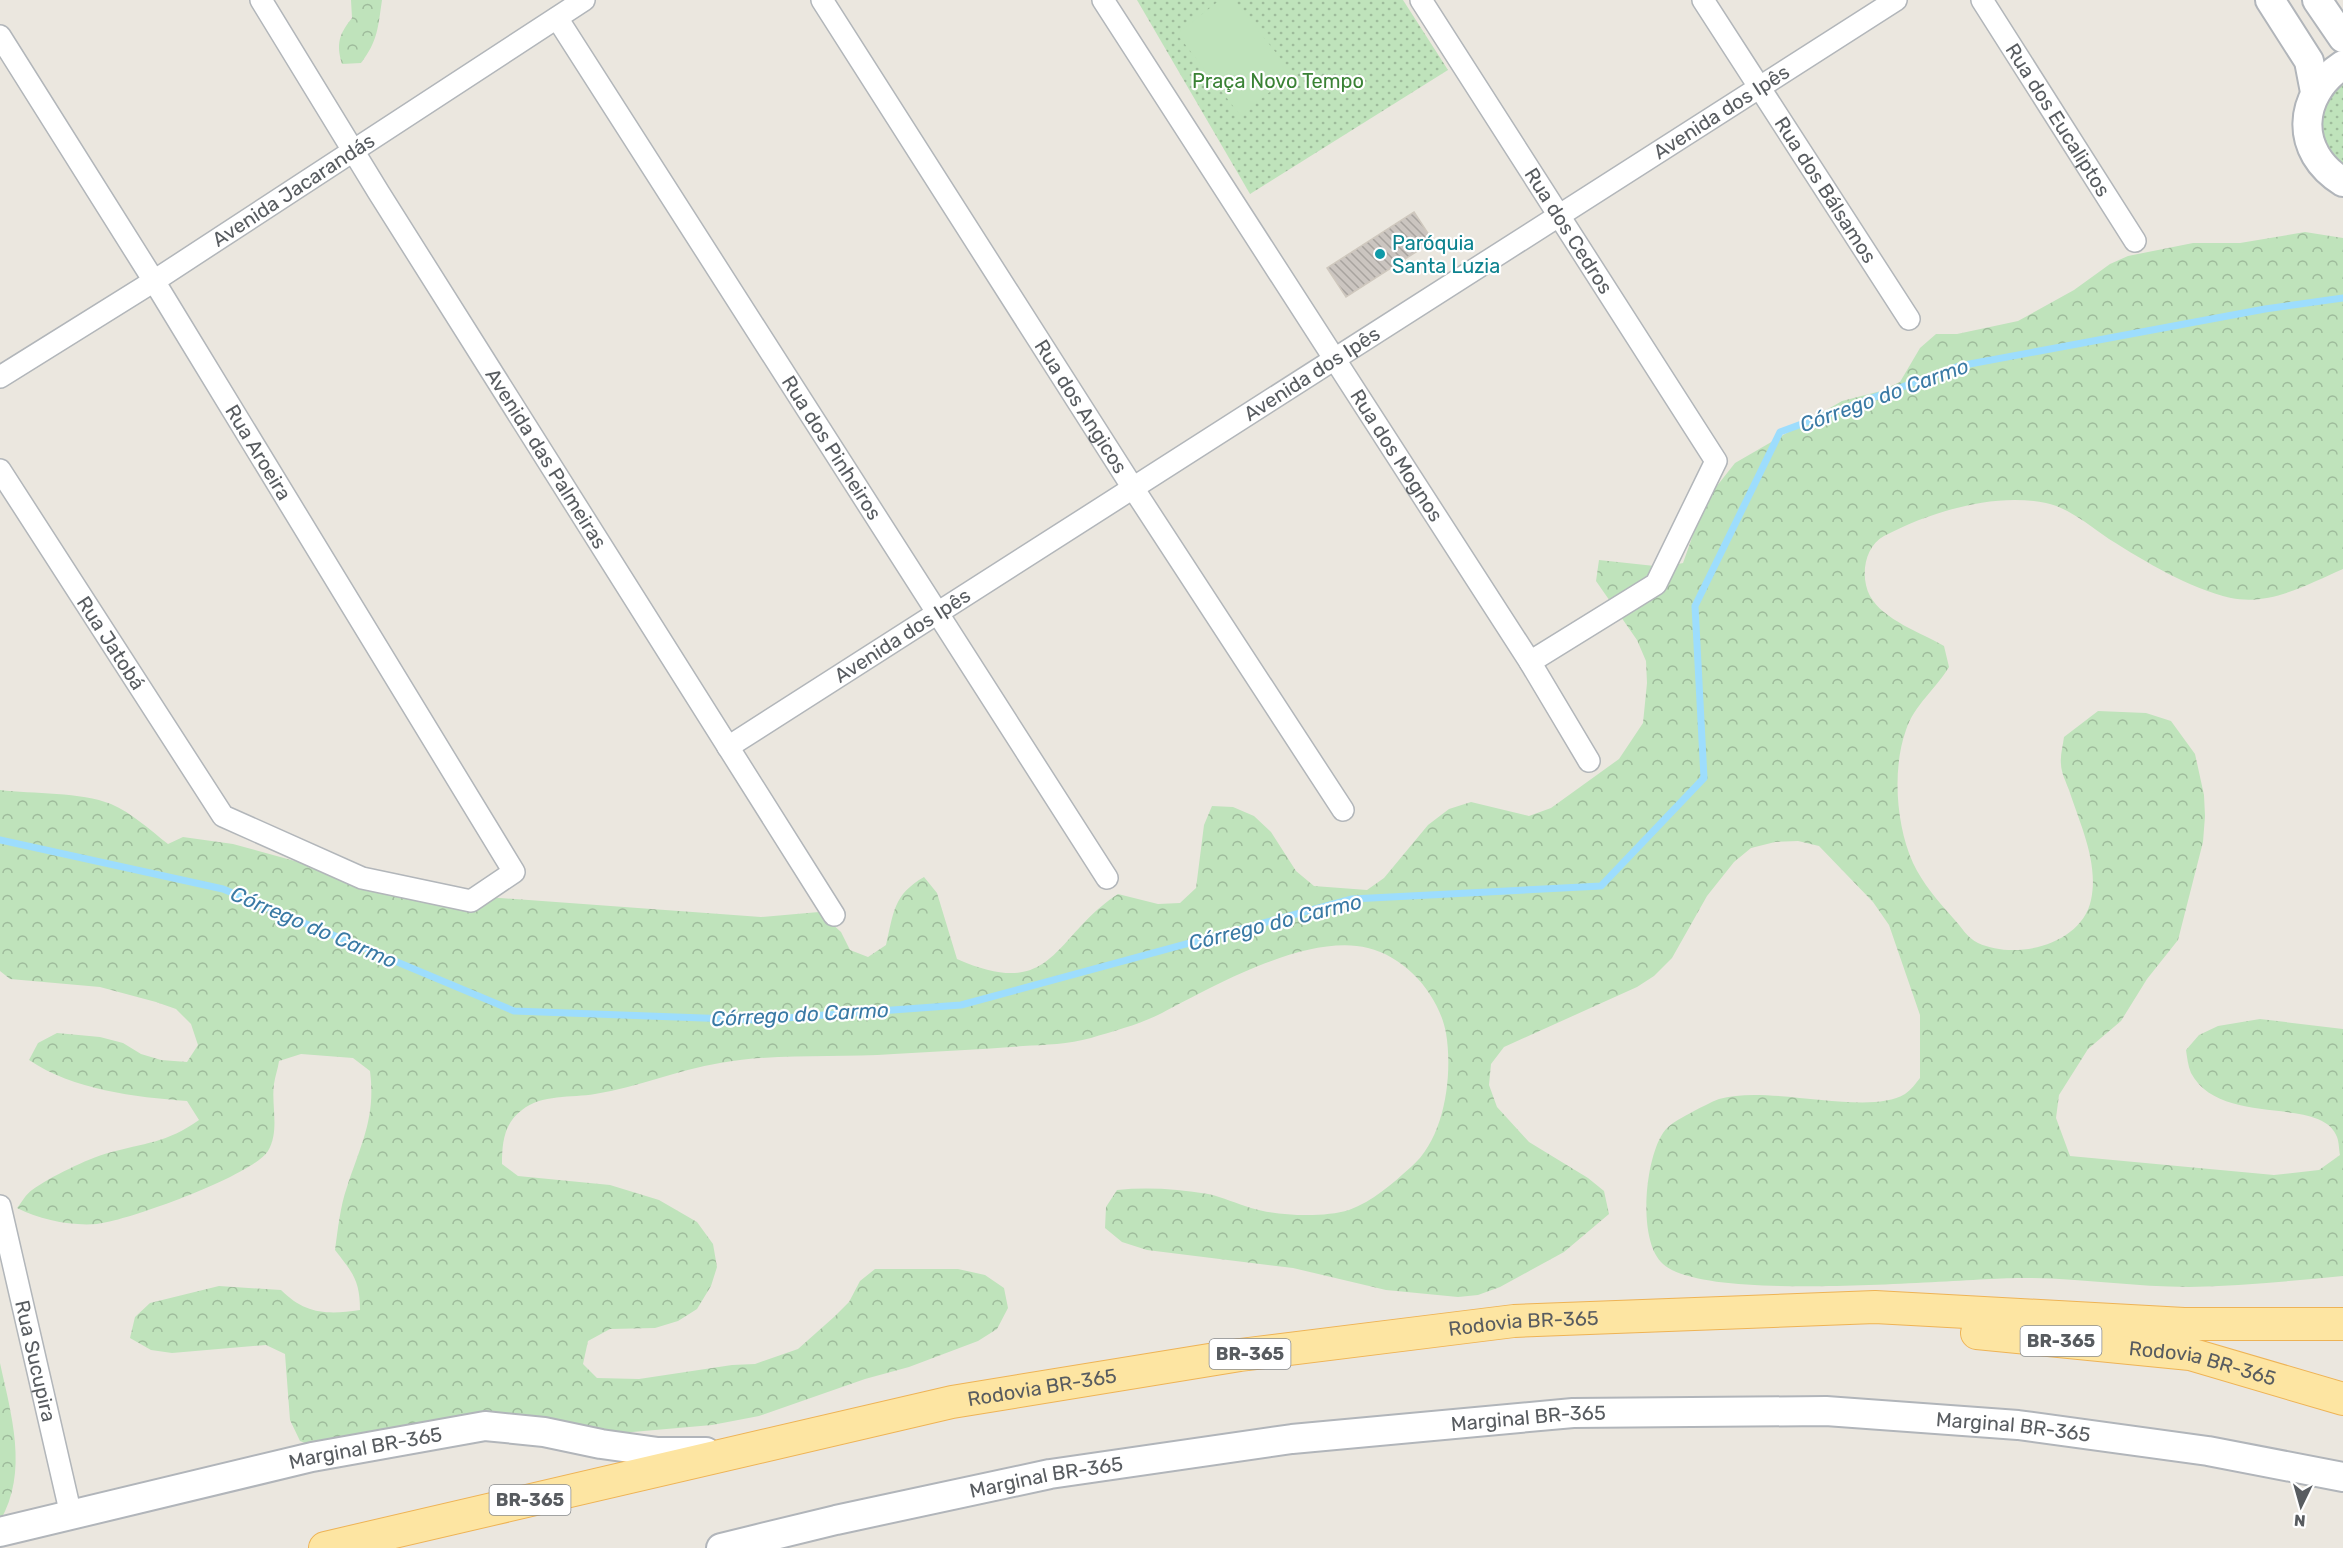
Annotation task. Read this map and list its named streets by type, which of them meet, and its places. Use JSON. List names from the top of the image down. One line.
{"streets":{"main road":["Rodovia BR-365","BR-365"],"street":["Avenida dos Ipês","Rua dos Eucaliptos","Rua dos Bálsamos","Avenida Jacarandás","Rua dos Cedros","Rua dos Angicos","Rua dos Pinheiros","Rua Aroeira","Rua dos Mognos","Avenida das Palmeiras","Rua Jatobá","Rua Sucupira","Marginal BR-365"]},"crossings":[["Avenida dos Ipês","Rua dos Bálsamos"],["Avenida dos Ipês","Rua dos Cedros"],["Avenida dos Ipês","Rua dos Angicos"],["Avenida dos Ipês","Rua dos Pinheiros"],["Avenida dos Ipês","Rua dos Mognos"],["Avenida dos Ipês","Avenida das Palmeiras"],["Avenida Jacarandás","Rua dos Pinheiros"],["Avenida Jacarandás","Rua Aroeira"],["Avenida Jacarandás","Avenida das Palmeiras"],["Rua dos Cedros","Rua dos Mognos"],["Rua Aroeira","Rua Jatobá"],["Rodovia BR-365","Marginal BR-365"],["Rua Sucupira","Marginal BR-365"]],"water":["Córrego do Carmo"],"parks":["Praça Novo Tempo"],"places":["Paróquia Santa Luzia"],"north":"bottom"}
